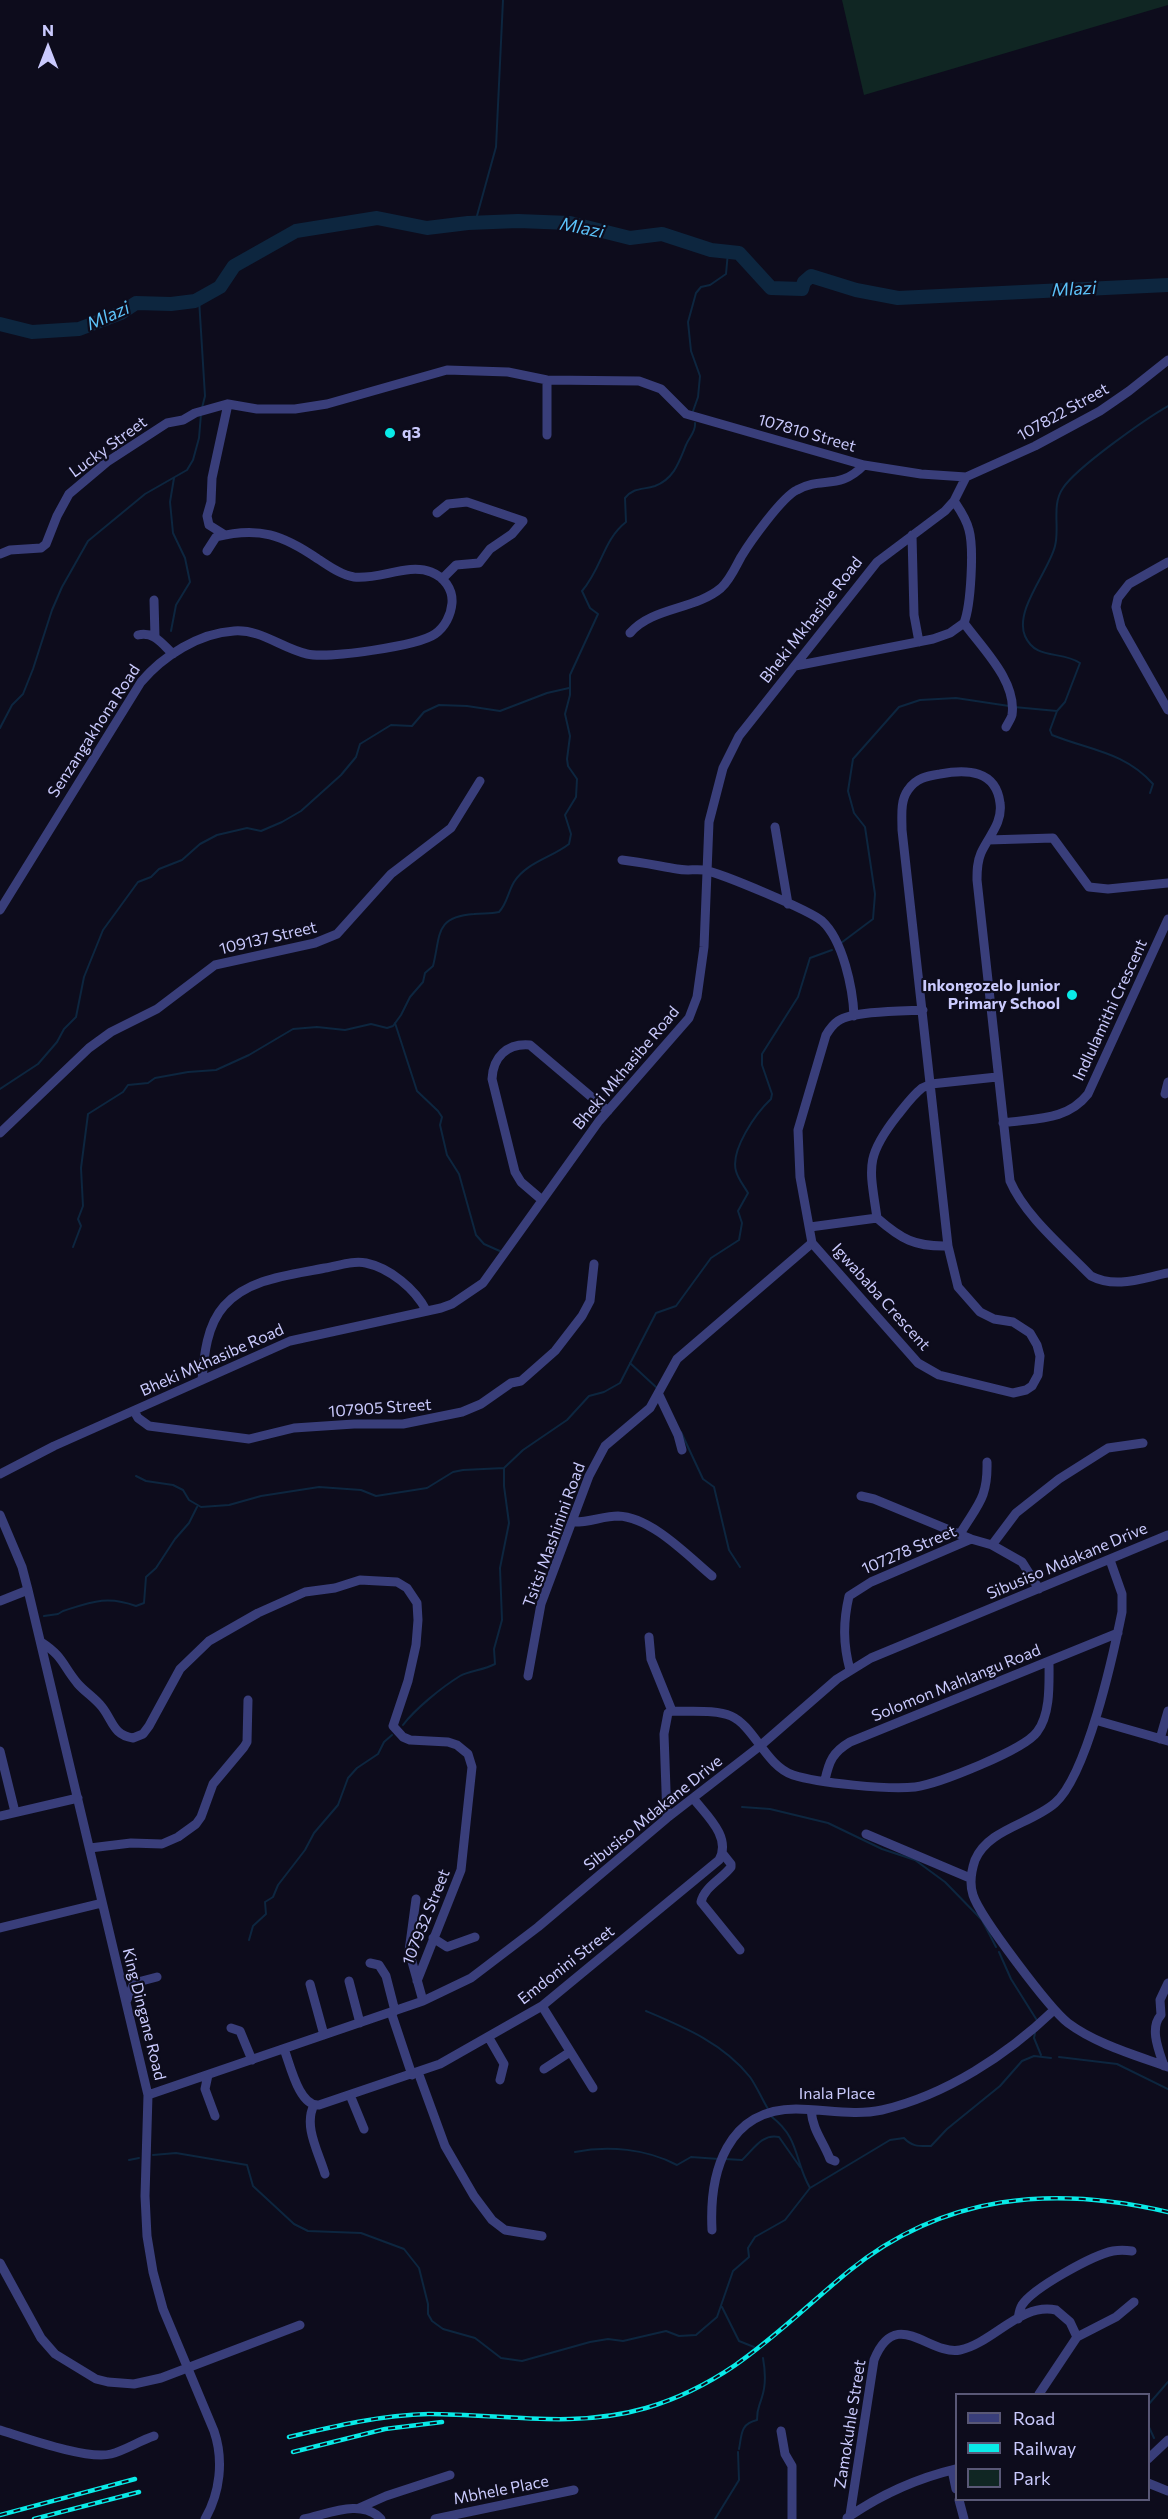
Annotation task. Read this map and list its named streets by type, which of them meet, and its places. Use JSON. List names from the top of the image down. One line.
{"streets":{"street":["107822 Street","107810 Street","Lucky Street","Bheki Mkhasibe Road","Senzangakhona Road","109137 Street","Indlulamithi Crescent","Igwababa Crescent","107905 Street","Tsitsi Mashinini Road","107278 Street","Sibusiso Mdakane Drive","Solomon Mahlangu Road","107932 Street","Emdonini Street","King Dingane Road","Inala Place","Zamokuhle Street","Mbhele Place"]},"crossings":[["107822 Street","107810 Street"],["Bheki Mkhasibe Road","107905 Street"],["Indlulamithi Crescent","Igwababa Crescent"],["Igwababa Crescent","Tsitsi Mashinini Road"],["107278 Street","Sibusiso Mdakane Drive"],["Sibusiso Mdakane Drive","King Dingane Road"],["107932 Street","King Dingane Road"]],"water":["Mlazi"],"places":["q3","Inkongozelo Junior Primary School"],"legend":["Road","Railway","Park"],"north":"top"}
